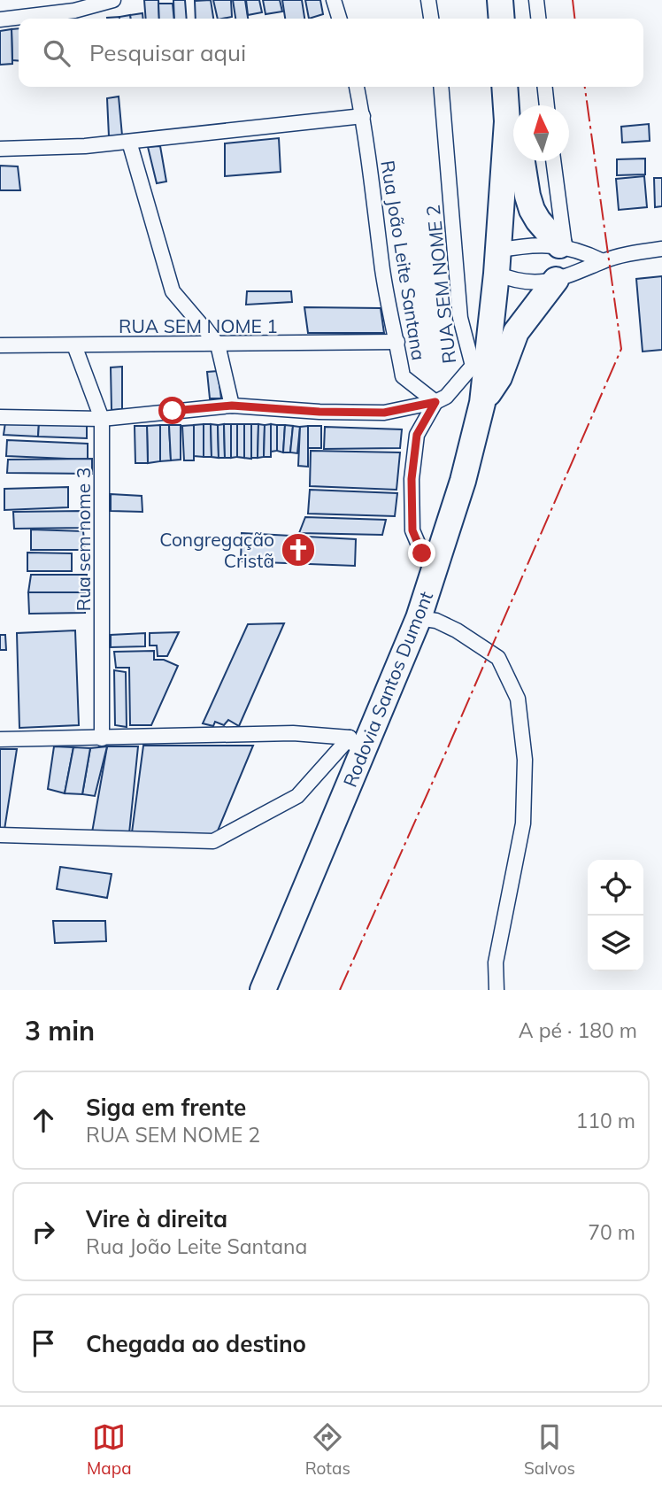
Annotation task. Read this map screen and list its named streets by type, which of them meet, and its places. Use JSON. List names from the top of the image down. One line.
{"streets":{"highway":["Rodovia Santos Dumont"],"street":["Rua João Leite Santana","RUA SEM NOME 2","RUA SEM NOME 1","Rua sem nome 3"]},"crossings":[["Rua João Leite Santana","RUA SEM NOME 2"],["Rua João Leite Santana","RUA SEM NOME 1"],["RUA SEM NOME 2","Rua sem nome 3"],["RUA SEM NOME 1","Rua sem nome 3"]],"places":{"church":["Congregação Cristã"]},"north":"top","page":{"search":"Pesquisar aqui","heading":["3 min","A pé · 180 m"],"list":[["Siga em frente","RUA SEM NOME 2","110 m"],["Vire à direita","Rua João Leite Santana","70 m"],"Chegada ao destino"],"nav":["Mapa","Rotas","Salvos"]}}
